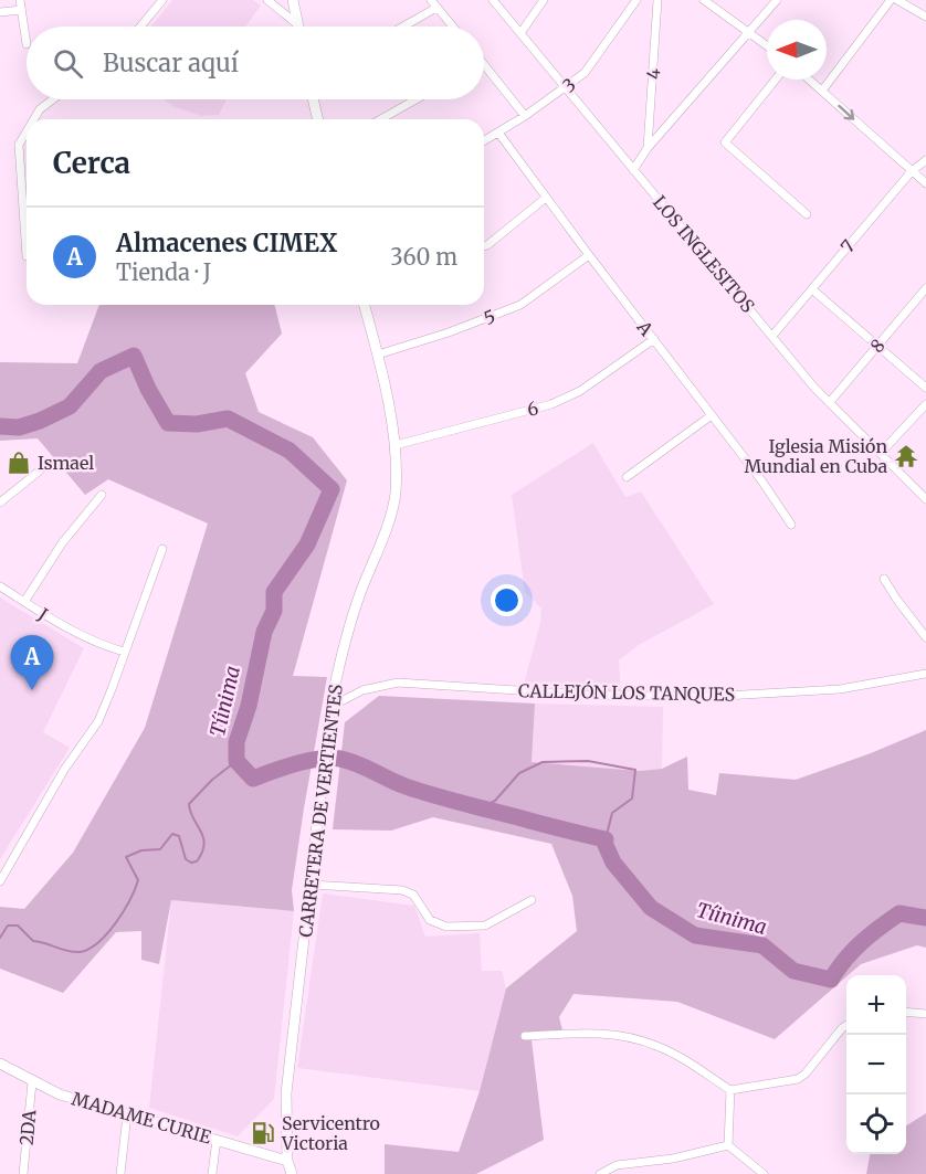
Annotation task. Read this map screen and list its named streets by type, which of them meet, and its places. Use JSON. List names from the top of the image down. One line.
{"streets":{"main road":["CARRETERA DE VERTIENTES","MADAME CURIE"],"street":["4","3","7","LOS INGLESITOS","5","A","8","6","J","CALLEJÓN LOS TANQUES","2DA"]},"crossings":[["3","LOS INGLESITOS"],["3","A"],["7","LOS INGLESITOS"],["LOS INGLESITOS","8"],["5","A"],["5","CARRETERA DE VERTIENTES"],["A","6"],["6","CARRETERA DE VERTIENTES"],["CALLEJÓN LOS TANQUES","CARRETERA DE VERTIENTES"],["CARRETERA DE VERTIENTES","MADAME CURIE"],["MADAME CURIE","2DA"]],"water":["Tíinima"],"places":{"temple":["Iglesia Misión Mundial en Cuba"],"shop":["Ismael"],"fuel station":["Servicentro Victoria"]},"north":"left","page":{"search":"Buscar aquí","heading":"Cerca","list":[{"mark":"A","name":"Almacenes CIMEX","note":"Tienda · J","value":"360 m"}],"pins":"A","map_buttons":["+","−"]}}
